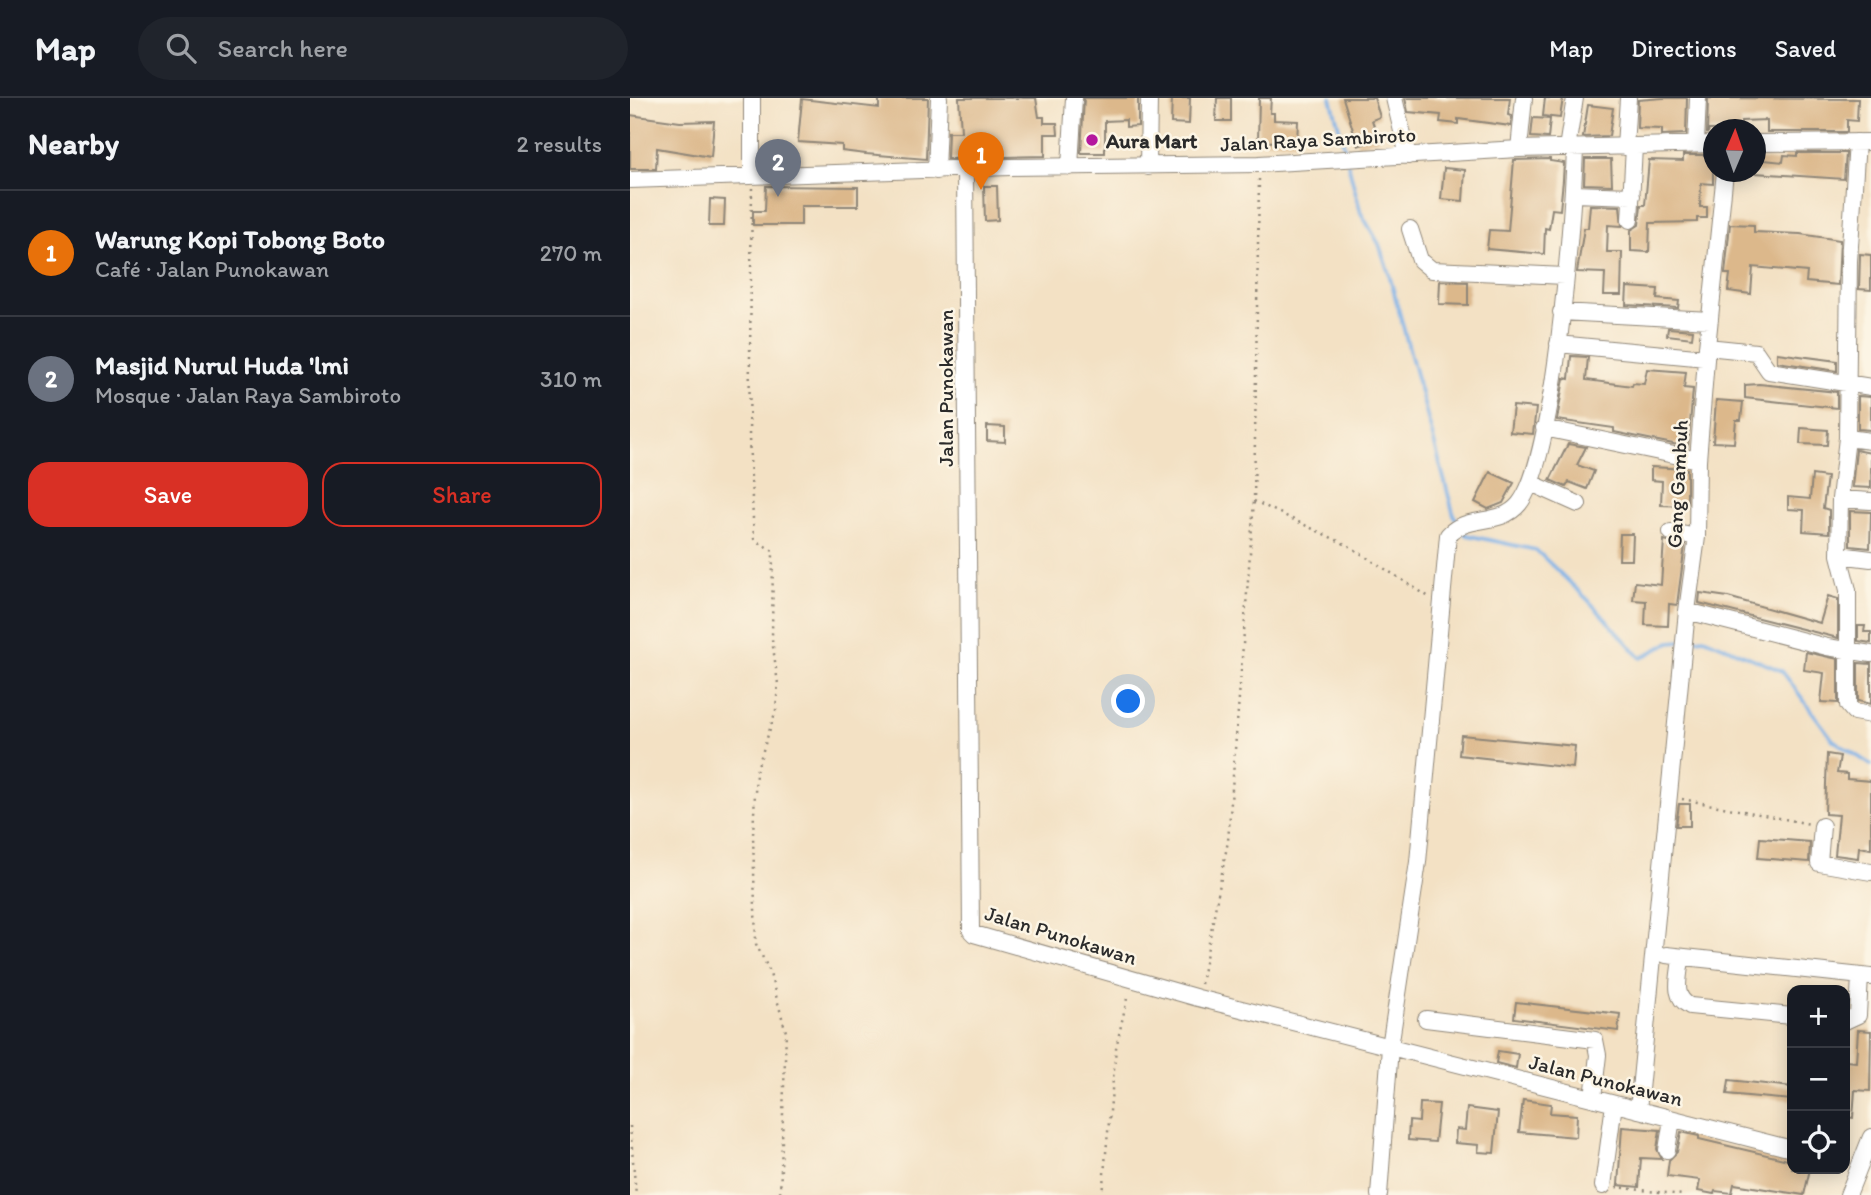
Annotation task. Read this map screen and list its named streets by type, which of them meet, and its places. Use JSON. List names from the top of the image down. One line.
{"streets":{"street":["Jalan Raya Sambiroto","Jalan Punokawan","Gang Gambuh"]},"crossings":[["Jalan Raya Sambiroto","Jalan Punokawan"],["Jalan Punokawan","Gang Gambuh"]],"places":["Aura Mart"],"north":"top","page":{"header":"Map","search":"Search here","nav":["Map","Directions","Saved"],"heading":["Nearby","2 results"],"pins":["1","2"],"list":[{"mark":"1","name":"Warung Kopi Tobong Boto","note":"Café · Jalan Punokawan","value":"270 m"},{"mark":"2","name":"Masjid Nurul Huda 'lmi","note":"Mosque · Jalan Raya Sambiroto","value":"310 m"}],"buttons":["Save","Share"],"map_buttons":["+","−"]}}
